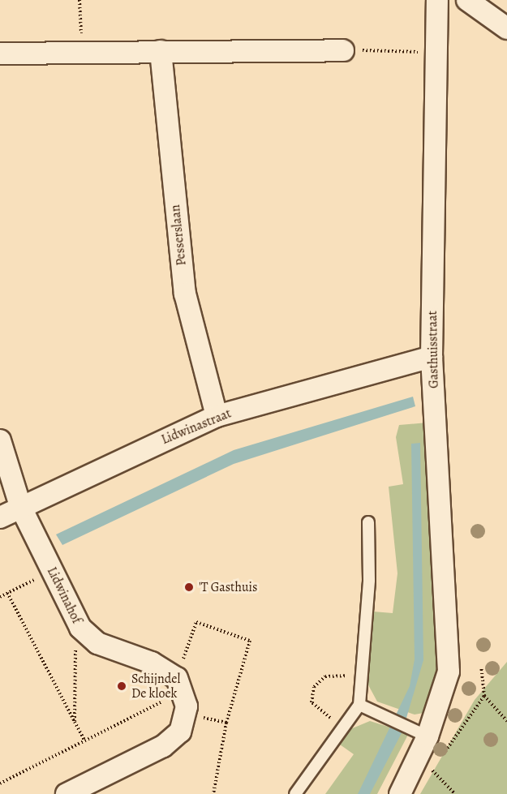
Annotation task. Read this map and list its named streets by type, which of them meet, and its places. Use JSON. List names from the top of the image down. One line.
{"streets":{"street":["Pesserslaan","Gasthuisstraat","Lidwinastraat","Lidwinahof"]},"crossings":[["Pesserslaan","Lidwinastraat"],["Gasthuisstraat","Lidwinastraat"],["Lidwinastraat","Lidwinahof"]],"places":["'T Gasthuis","Schijndel De kloek"]}
